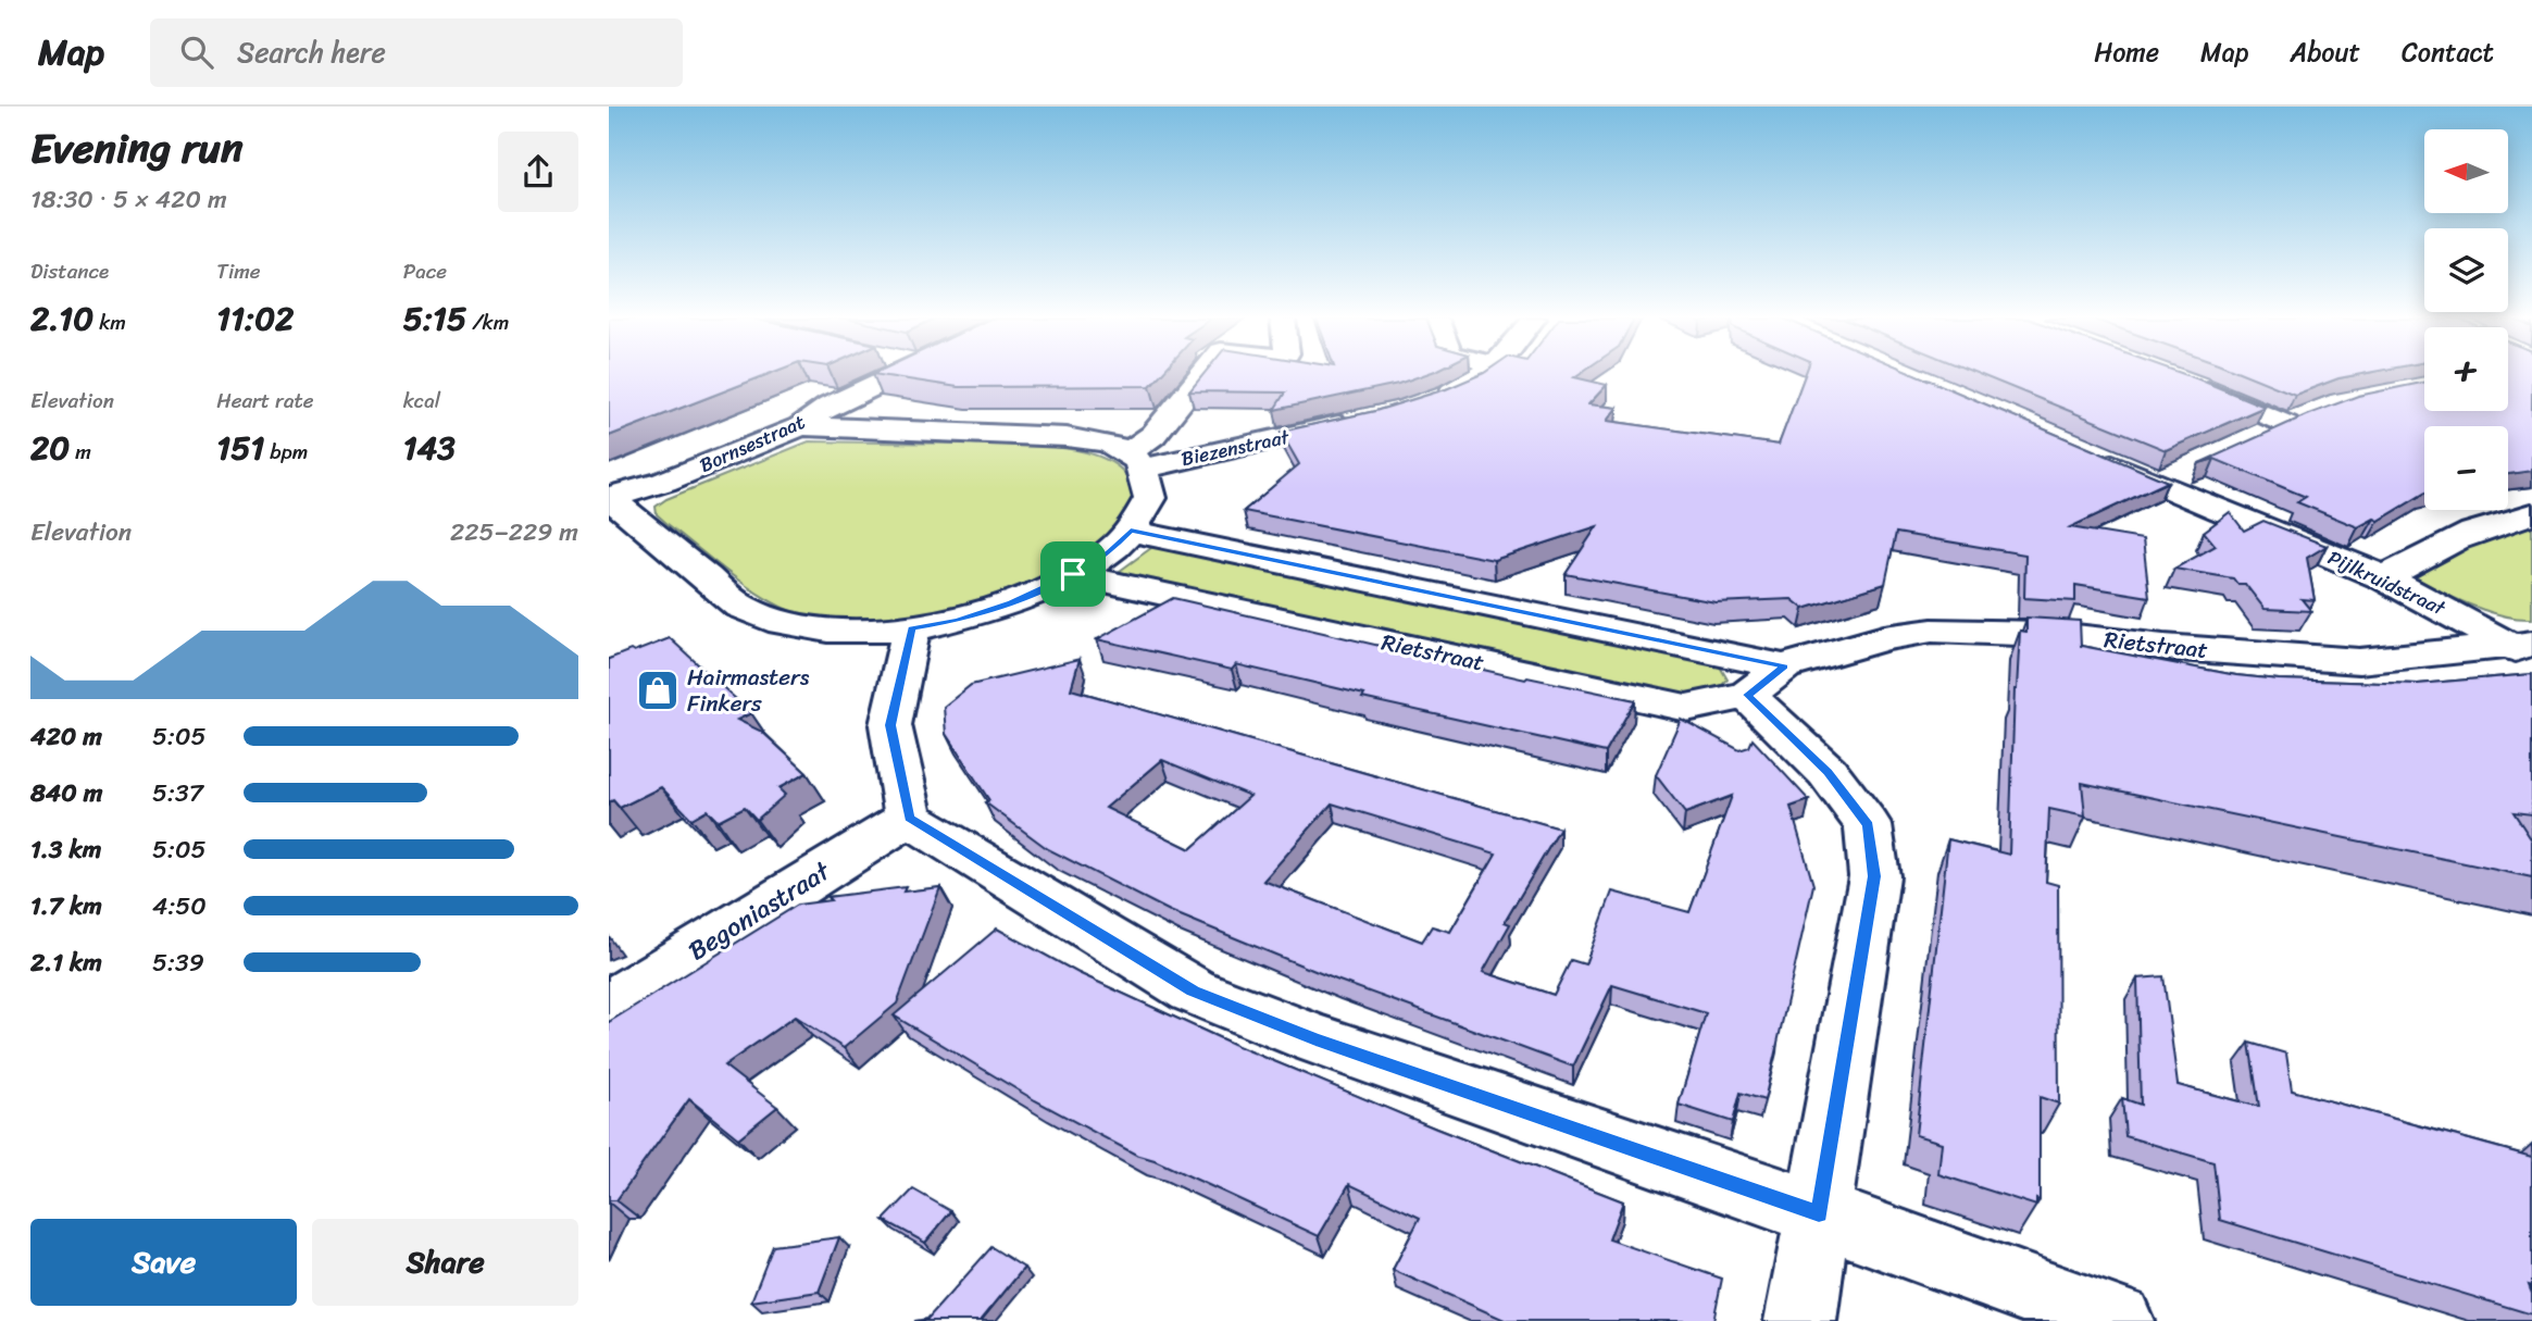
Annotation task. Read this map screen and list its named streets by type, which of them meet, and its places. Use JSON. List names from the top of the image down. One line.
{"streets":{"street":["Bornsestraat","Biezenstraat","Pijlkruidstraat","Rietstraat","Begoniastraat"]},"crossings":[["Pijlkruidstraat","Rietstraat"]],"places":{"shop":["Hairmasters Finkers"]},"north":"left","page":{"header":"Map","search":"Search here","nav":["Home","Map","About","Contact"],"heading":["Evening run","18:30 · 5 × 420 m"],"map_buttons":["+","−"],"stats":[["Distance","2.10 km"],["Time","11:02"],["Pace","5:15 /km"],["Elevation","20 m"],["Heart rate","151 bpm"],["kcal","143"]],"chart":["Elevation","225–229 m"],"list":[{"name":"420 m","note":"5:05"},{"name":"840 m","note":"5:37"},{"name":"1.3 km","note":"5:05"},{"name":"1.7 km","note":"4:50"},{"name":"2.1 km","note":"5:39"}],"buttons":["Save","Share"]}}
